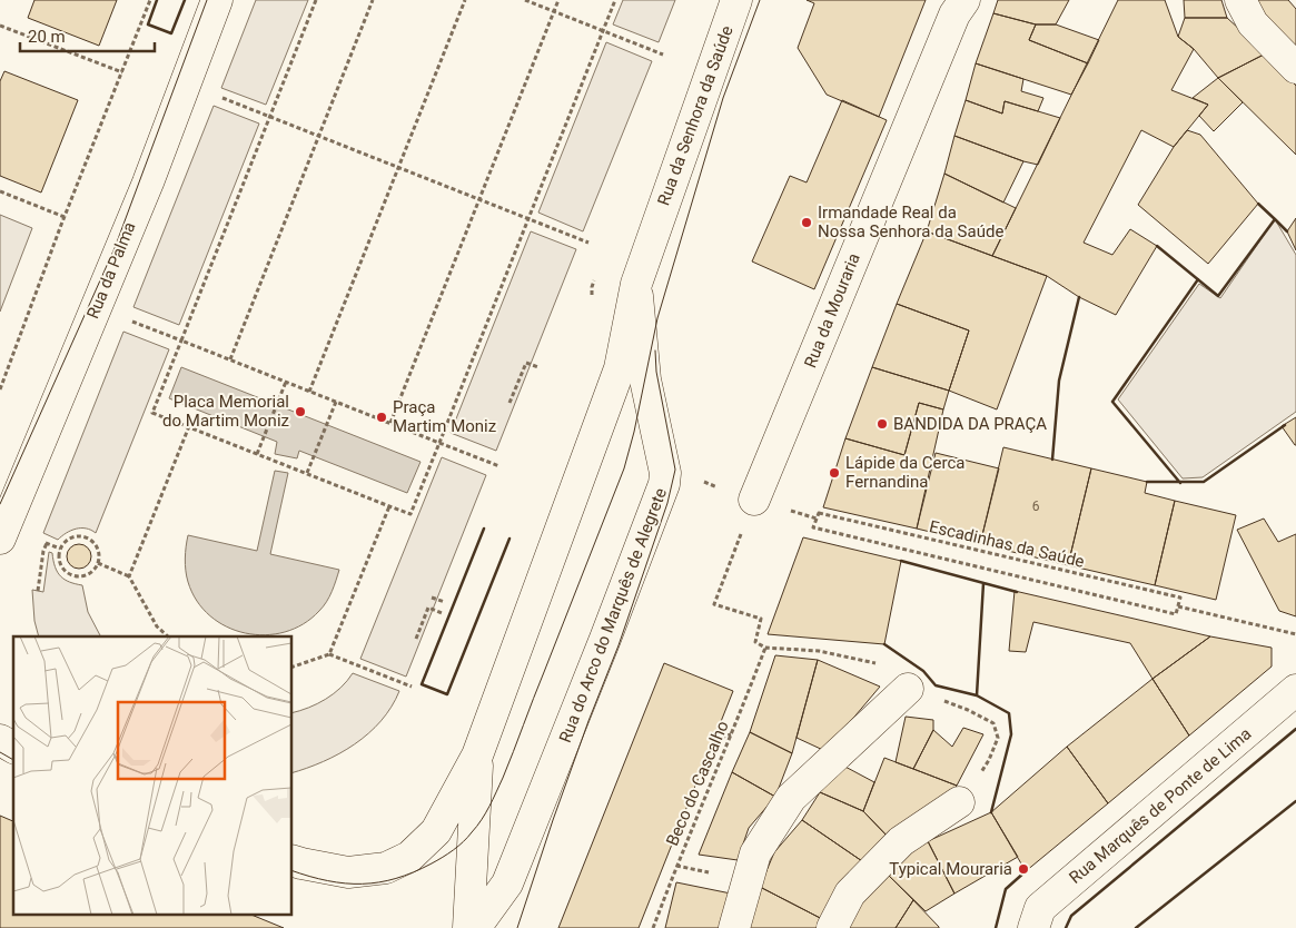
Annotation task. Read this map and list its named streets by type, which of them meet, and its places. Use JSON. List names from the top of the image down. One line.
{"streets":{"main road":["Rua da Senhora da Saúde","Rua da Palma","Rua da Mouraria","Rua do Arco do Marquês de Alegrete","Rua Marquês de Ponte de Lima"],"path":["Escadinhas da Saúde","Beco do Cascalho"]},"crossings":[["Rua da Senhora da Saúde","Rua do Arco do Marquês de Alegrete"]],"places":["Irmandade Real da Nossa Senhora da Saúde","Placa Memorial do Martim Moniz","Praça Martim Moniz","BANDIDA DA PRAÇA","Lápide da Cerca Fernandina","Typical Mouraria"],"house_numbers":["6"],"scale_bar":"20 m"}
